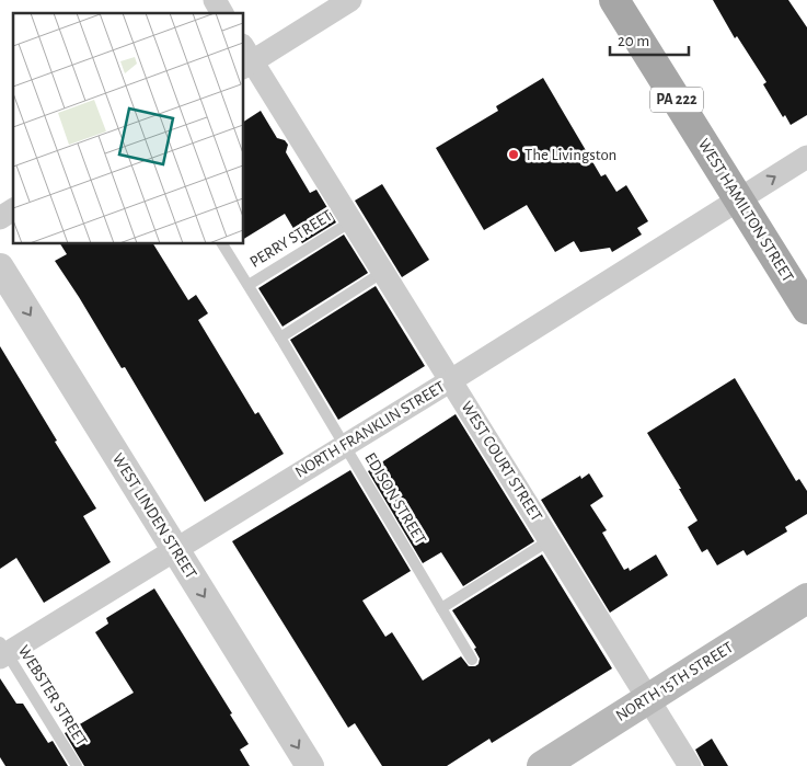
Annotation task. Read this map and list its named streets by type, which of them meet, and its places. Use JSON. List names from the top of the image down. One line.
{"streets":{"main road":["PA 222","WEST HAMILTON STREET","NORTH 15TH STREET"],"street":["NORTH FRANKLIN STREET","WEST COURT STREET","WEST LINDEN STREET"],"lane":["PERRY STREET","EDISON STREET","WEBSTER STREET"]},"crossings":[["WEST HAMILTON STREET","NORTH FRANKLIN STREET"],["PERRY STREET","WEST COURT STREET"],["PERRY STREET","EDISON STREET"],["NORTH FRANKLIN STREET","WEST COURT STREET"],["NORTH FRANKLIN STREET","EDISON STREET"],["NORTH FRANKLIN STREET","WEST LINDEN STREET"],["NORTH FRANKLIN STREET","WEBSTER STREET"],["WEST COURT STREET","NORTH 15TH STREET"]],"one_way":["WEST LINDEN STREET"],"places":["The Livingston"],"scale_bar":"20 m"}
